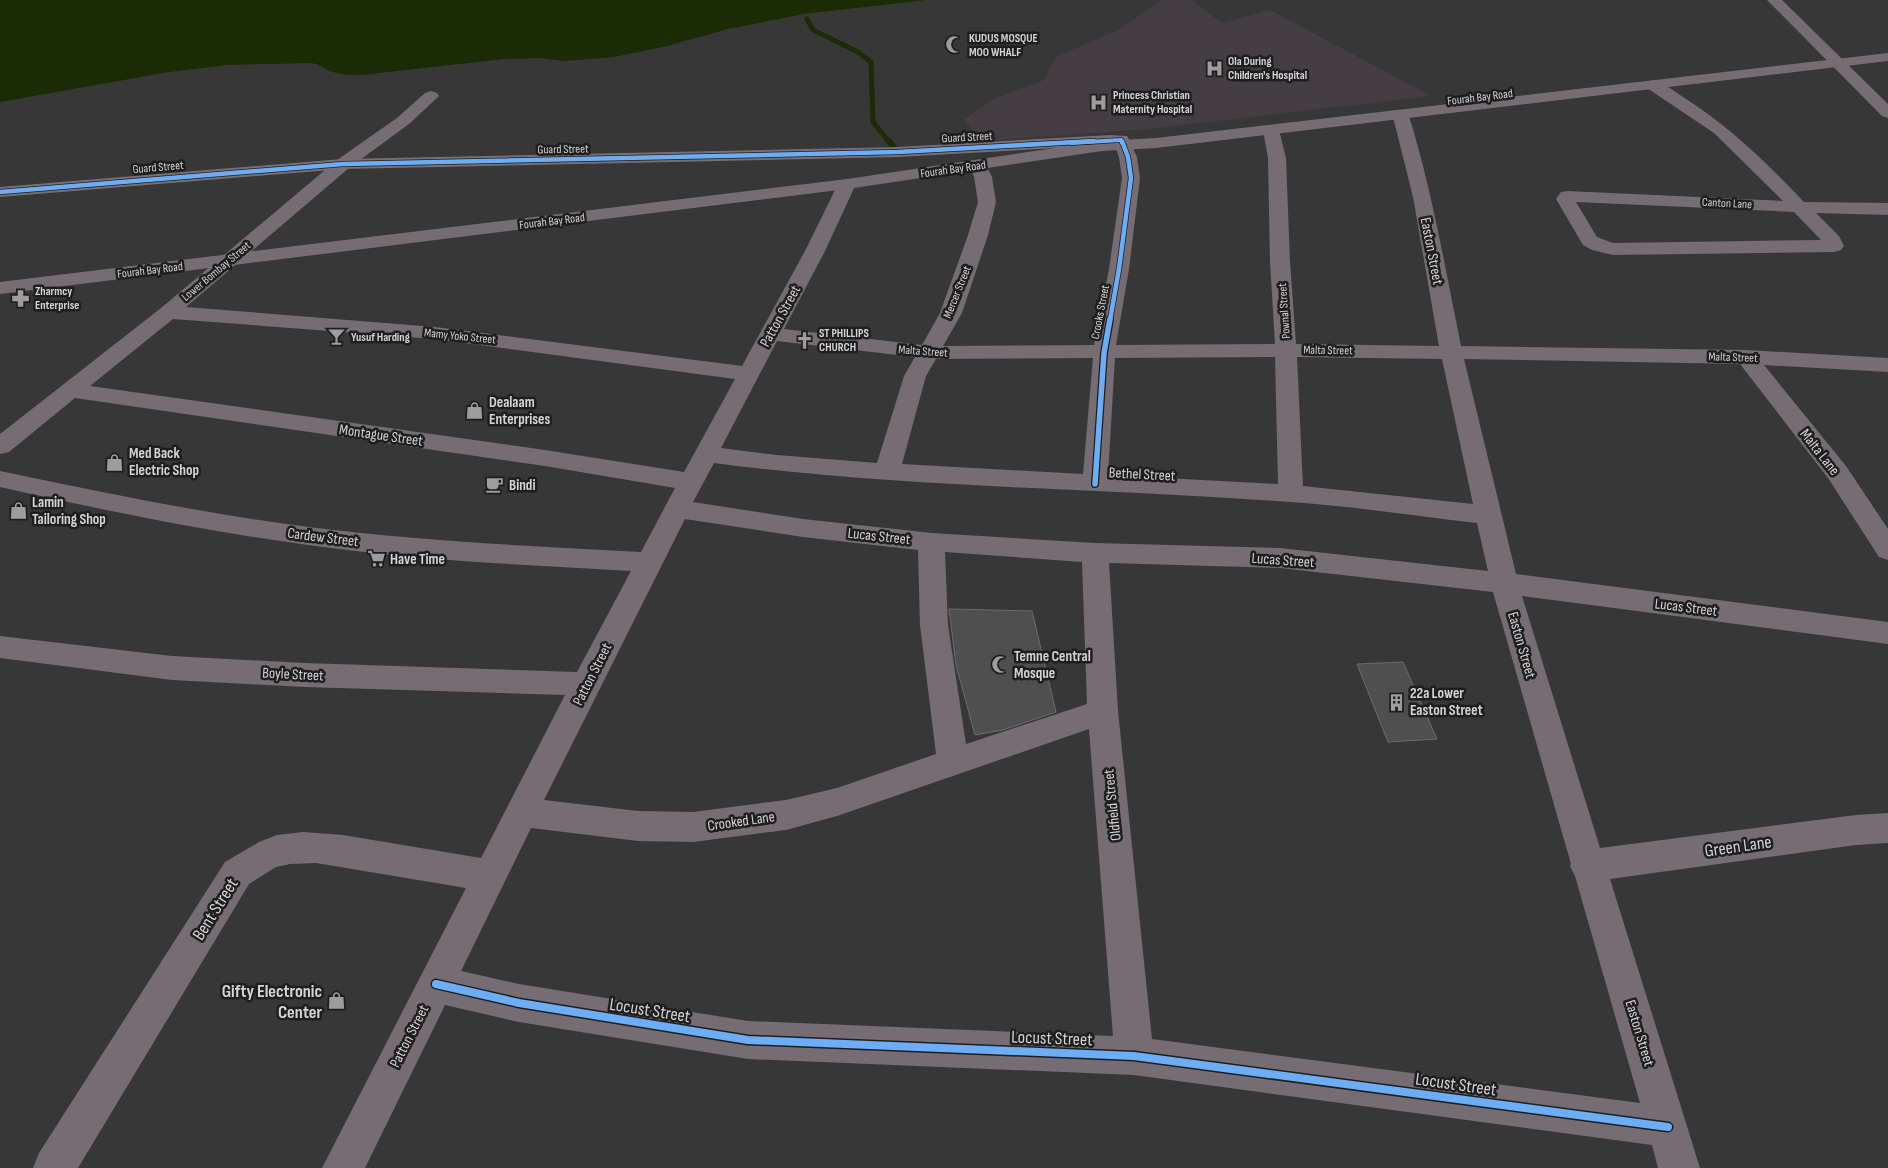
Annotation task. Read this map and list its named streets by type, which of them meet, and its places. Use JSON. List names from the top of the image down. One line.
{"streets":{"street":["Fourah Bay Road","Guard Street","Canton Lane","Easton Street","Lower Bombay Street","Mercer Street","Pownal Street","Crooks Street","Patton Street","Mamy Yoko Street","Malta Street","Montague Street","Malta Lane","Bethel Street","Lucas Street","Cardew Street","Boyle Street","Oldfield Street","Crooked Lane","Green Lane","Bent Street","Locust Street"]},"crossings":[["Fourah Bay Road","Guard Street"],["Fourah Bay Road","Easton Street"],["Fourah Bay Road","Lower Bombay Street"],["Fourah Bay Road","Mercer Street"],["Fourah Bay Road","Pownal Street"],["Fourah Bay Road","Crooks Street"],["Fourah Bay Road","Patton Street"],["Guard Street","Lower Bombay Street"],["Guard Street","Crooks Street"],["Easton Street","Malta Street"],["Easton Street","Bethel Street"],["Easton Street","Lucas Street"],["Easton Street","Green Lane"],["Easton Street","Locust Street"],["Lower Bombay Street","Mamy Yoko Street"],["Lower Bombay Street","Montague Street"],["Mercer Street","Malta Street"],["Mercer Street","Bethel Street"],["Pownal Street","Malta Street"],["Pownal Street","Bethel Street"],["Crooks Street","Malta Street"],["Crooks Street","Bethel Street"],["Patton Street","Mamy Yoko Street"],["Patton Street","Malta Street"],["Patton Street","Montague Street"],["Patton Street","Bethel Street"],["Patton Street","Lucas Street"],["Patton Street","Cardew Street"],["Patton Street","Boyle Street"],["Patton Street","Crooked Lane"],["Patton Street","Bent Street"],["Patton Street","Locust Street"],["Malta Street","Malta Lane"],["Lucas Street","Oldfield Street"],["Oldfield Street","Crooked Lane"],["Oldfield Street","Locust Street"]],"places":{"mosque":["KUDUS MOSQUE MOO WHALF","Temne Central Mosque"],"hospital":["Ola During Children's Hospital","Princess Christian Maternity Hospital"],"pharmacy":["Zharmcy Enterprise"],"bar":["Yusuf Harding"],"church":["ST PHILLIPS CHURCH"],"shop":["Dealaam Enterprises","Med Back Electric Shop","Lamin Tailoring Shop","Gifty Electronic Center"],"cafe":["Bindi"],"supermarket":["Have Time"],"building":["22a Lower Easton Street"]}}
